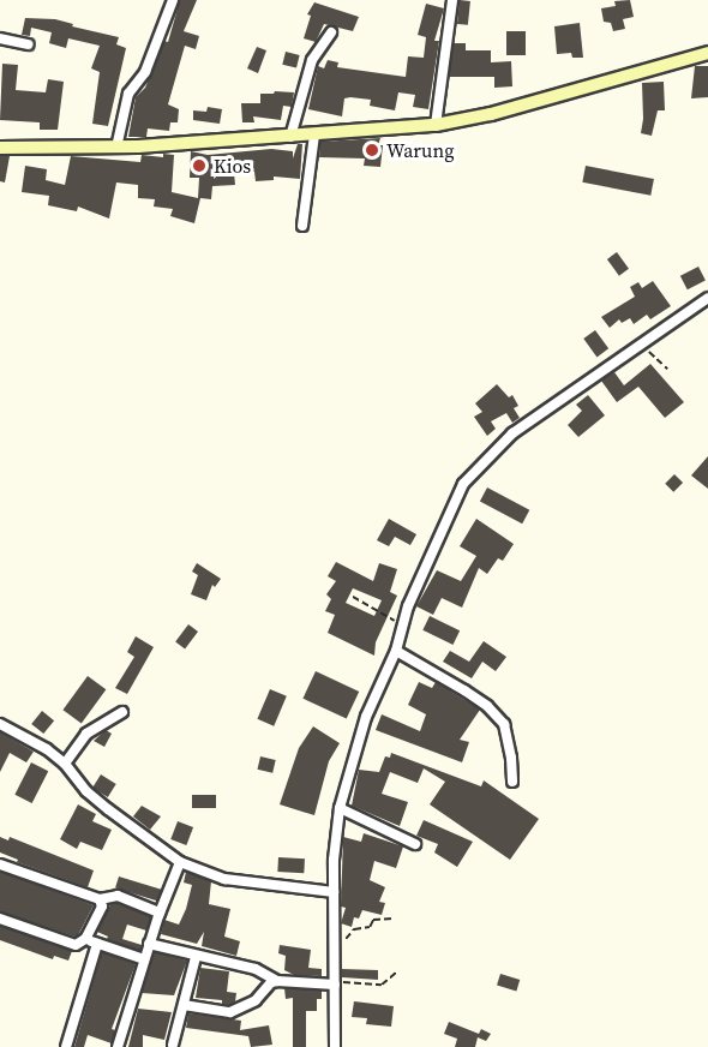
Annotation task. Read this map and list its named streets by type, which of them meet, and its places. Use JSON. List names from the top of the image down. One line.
{"places":["Warung","Kios"]}
